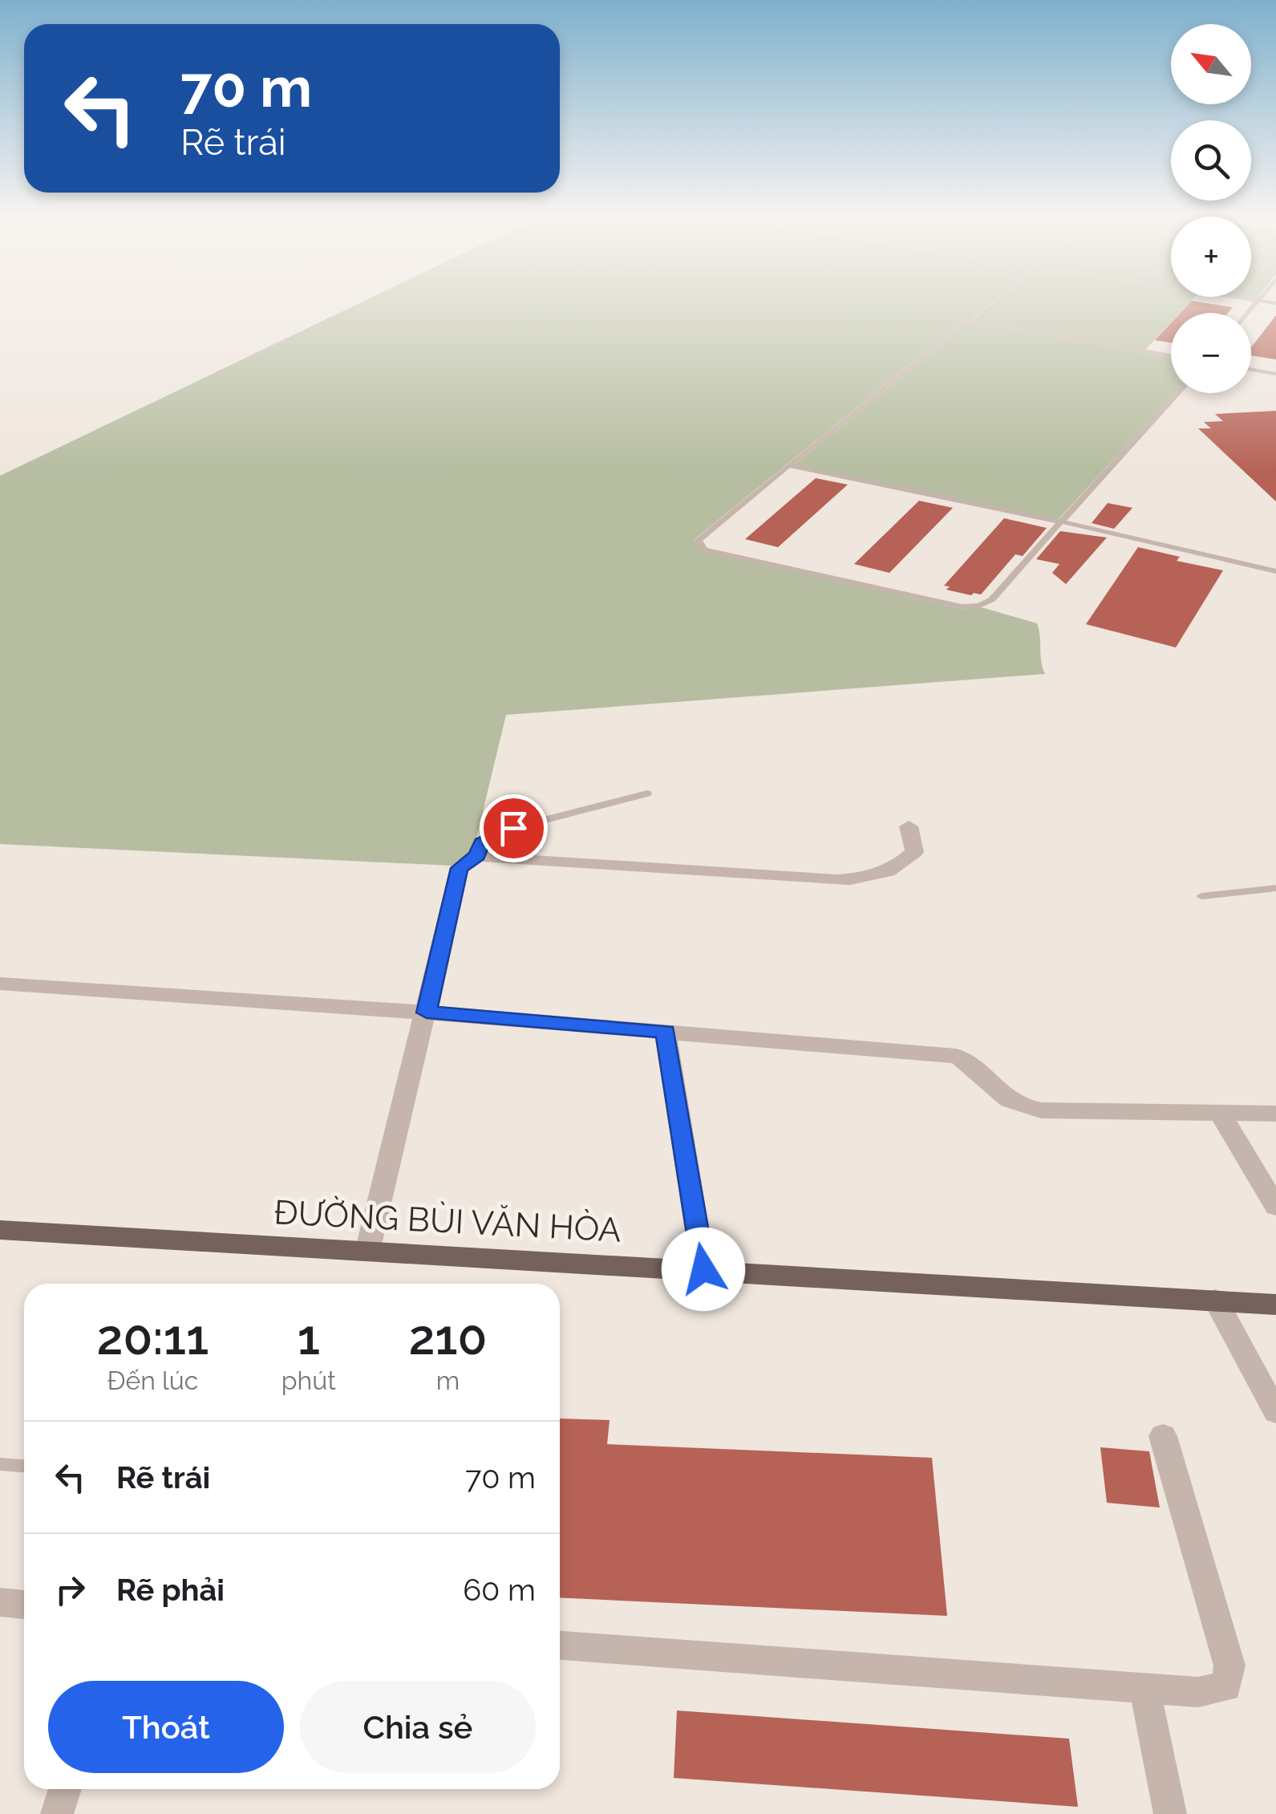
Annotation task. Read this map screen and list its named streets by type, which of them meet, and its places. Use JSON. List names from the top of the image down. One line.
{"streets":{"main road":["ĐƯỜNG BÙI VĂN HÒA"]},"north":"top left","page":{"map_buttons":["+","−"],"turn":["70 m","Rẽ trái"],"eta":["20:11","Đến lúc","1","phút","210","m"],"list":[{"name":"Rẽ trái","value":"70 m"},{"name":"Rẽ phải","value":"60 m"}],"buttons":["Thoát","Chia sẻ"]}}
